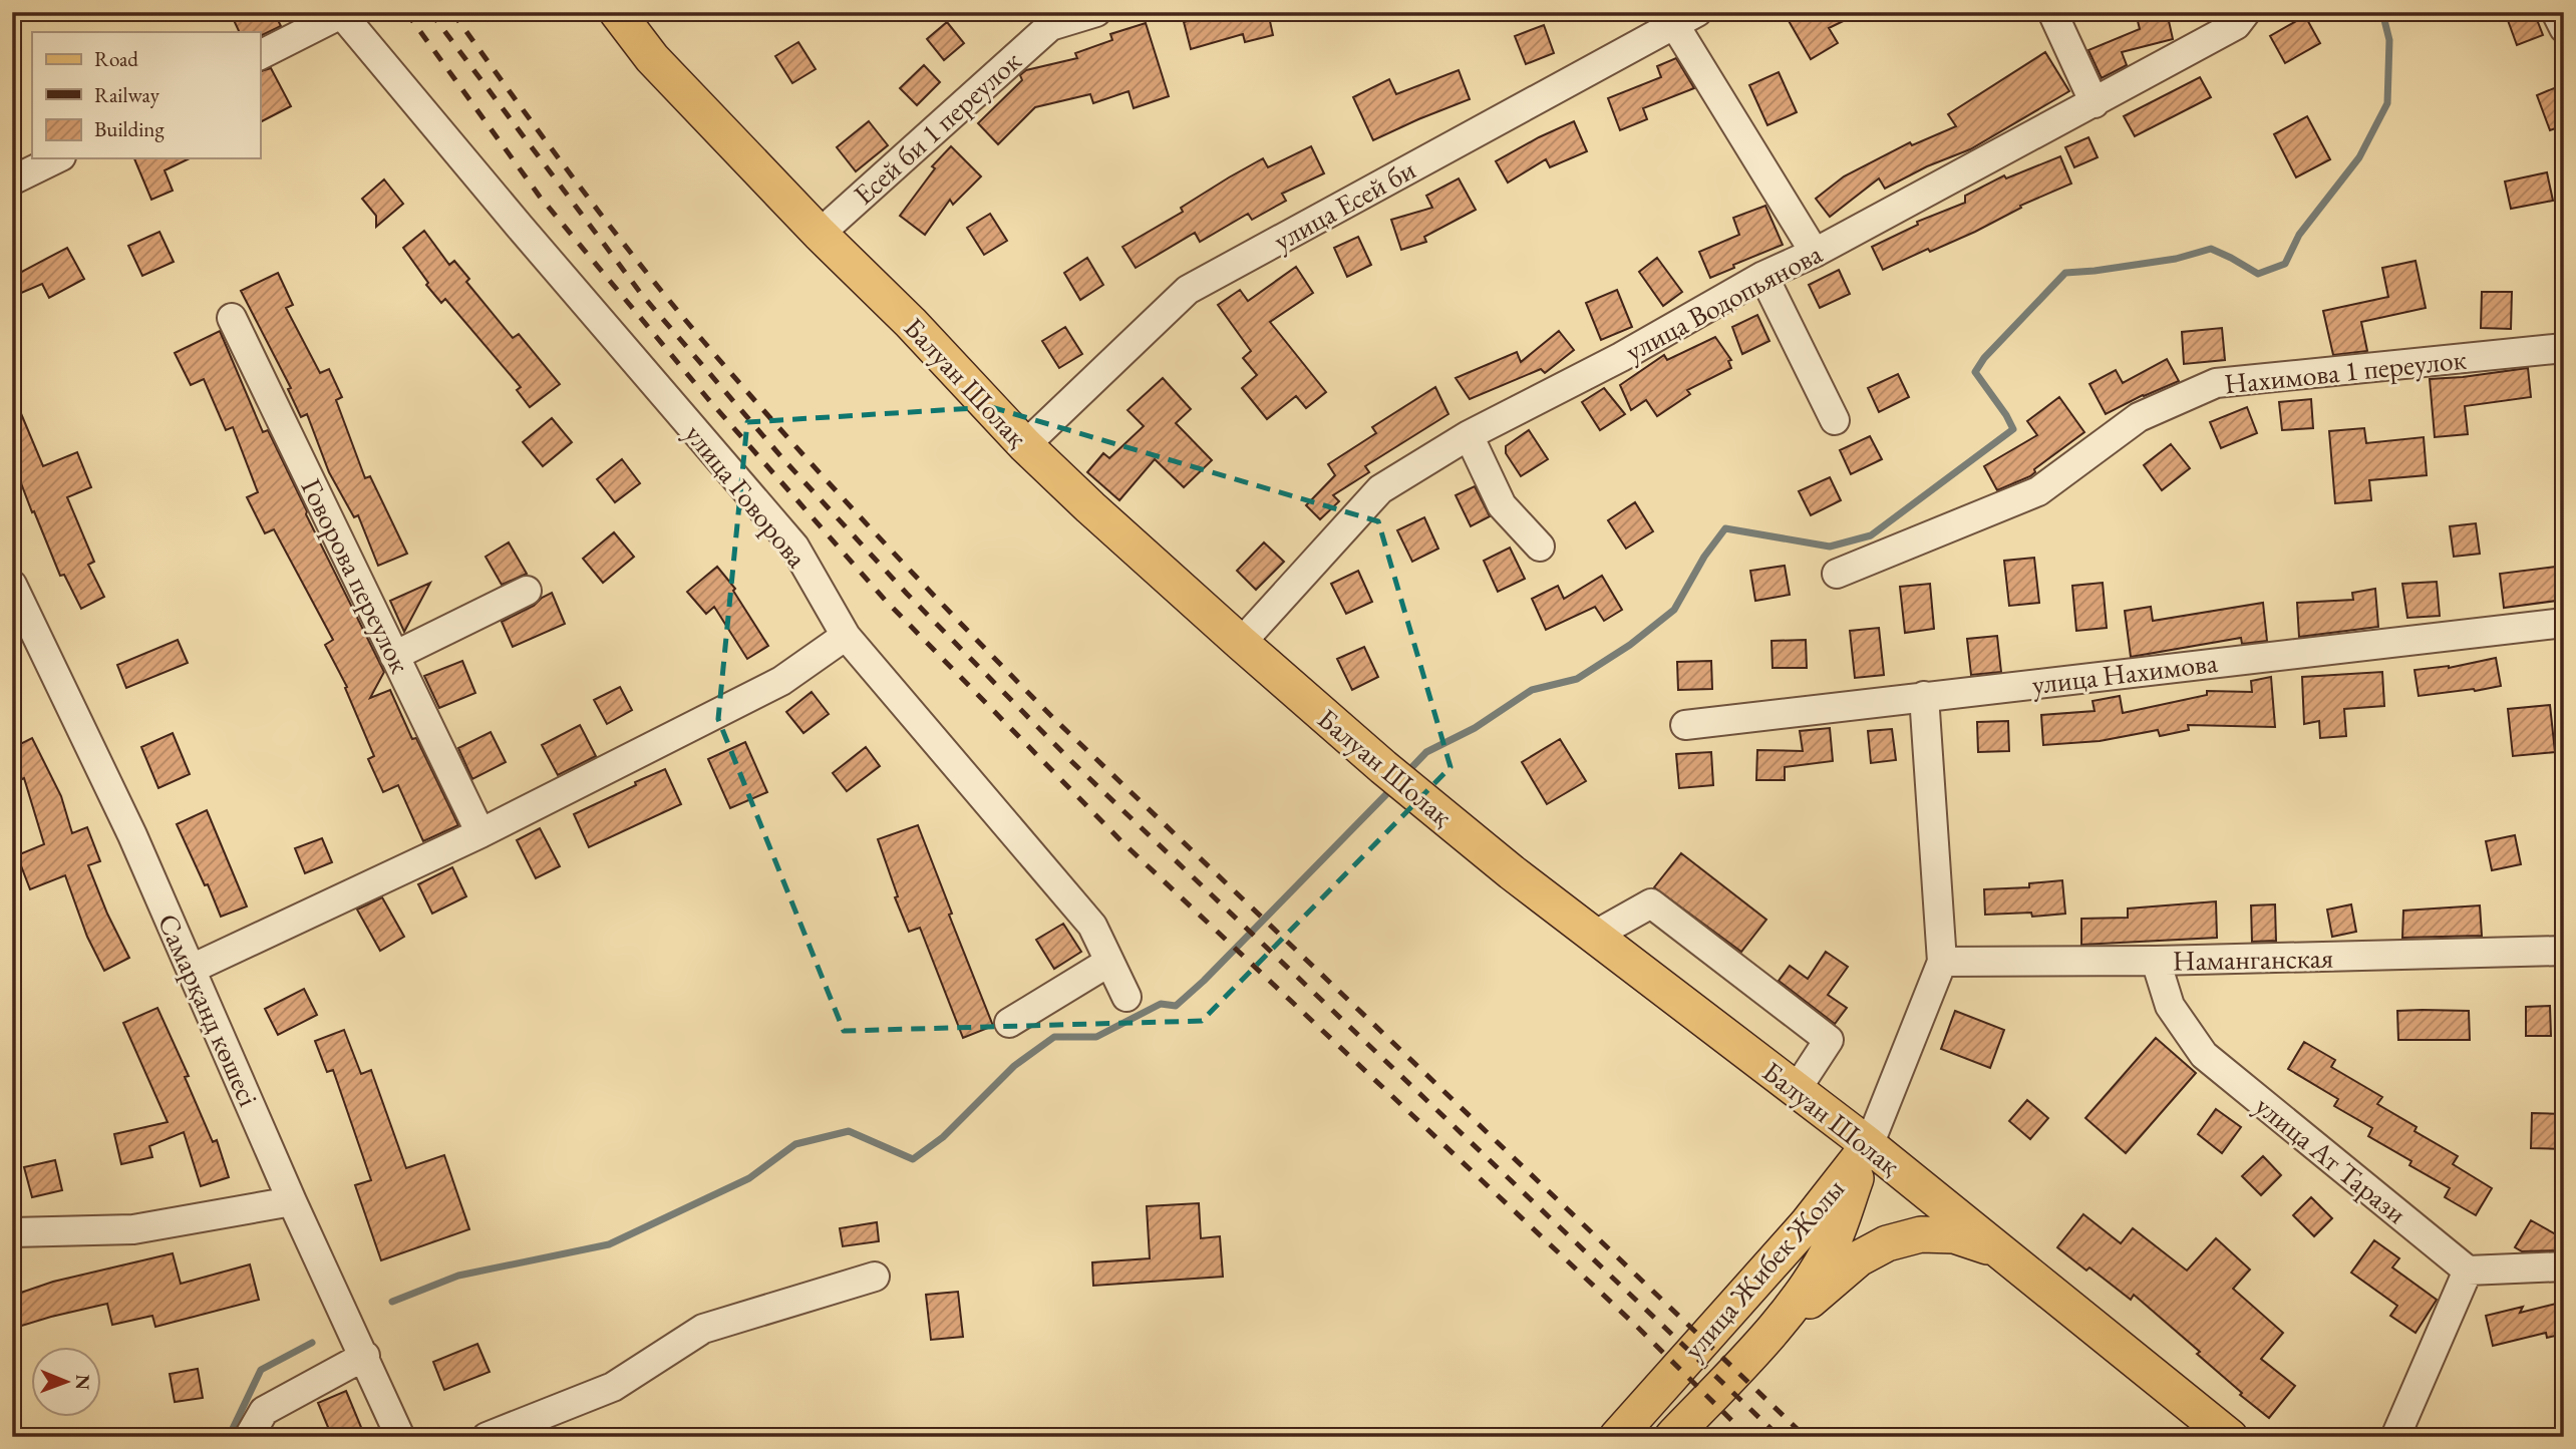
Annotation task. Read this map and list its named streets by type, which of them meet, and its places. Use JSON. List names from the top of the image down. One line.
{"streets":{"main road":["Балуан Шолақ","улица Жибек Жолы"],"street":["Есей би 1 переулок","улица Есей би","улица Водопьянова","Нахимова 1 переулок","улица Говорова","Говорова переулок","улица Нахимова","Наманганская","Самарқанд көшесі","улица Ат Тарази"]},"crossings":[["Есей би 1 переулок","Балуан Шолақ"],["улица Есей би","Балуан Шолақ"],["улица Водопьянова","Балуан Шолақ"],["Балуан Шолақ","улица Жибек Жолы"],["Наманганская","улица Ат Тарази"]],"legend":["Road","Railway","Building"],"north":"right"}
